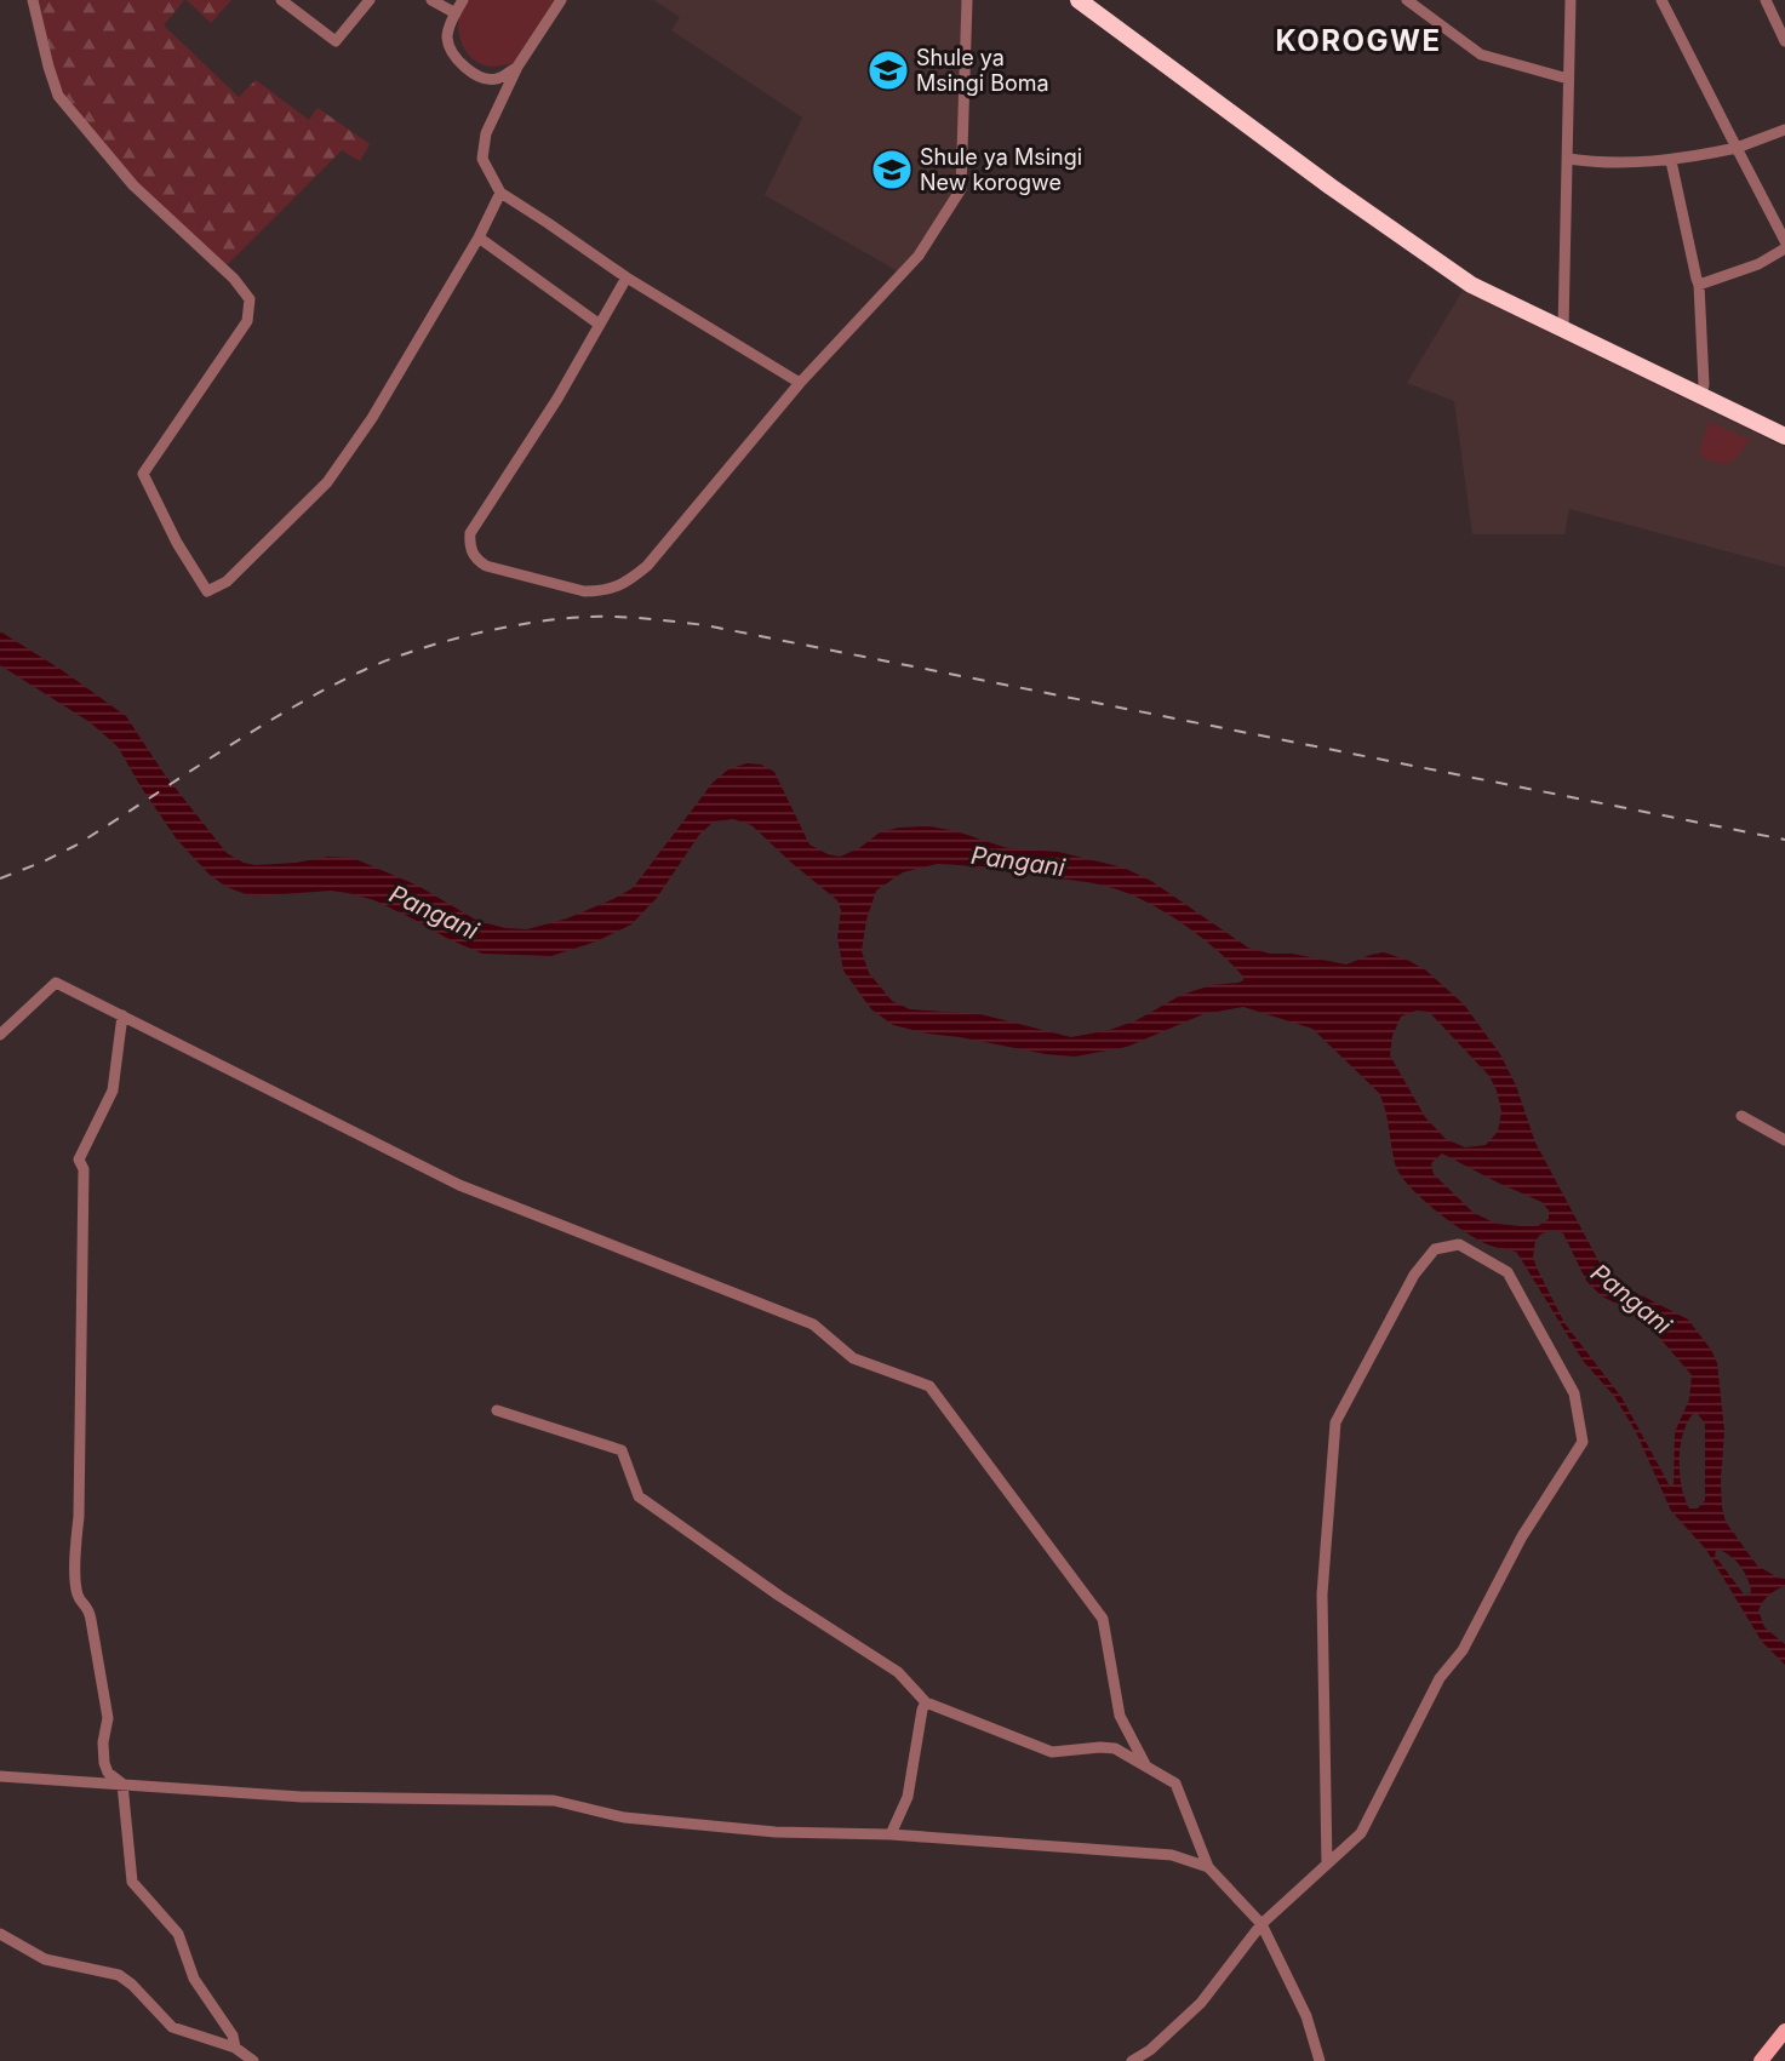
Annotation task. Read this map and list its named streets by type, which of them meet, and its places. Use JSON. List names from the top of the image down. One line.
{"districts":["KOROGWE"],"water":["Pangani"],"places":{"school or university":["Shule ya Msingi Boma","Shule ya Msingi New korogwe"]}}
